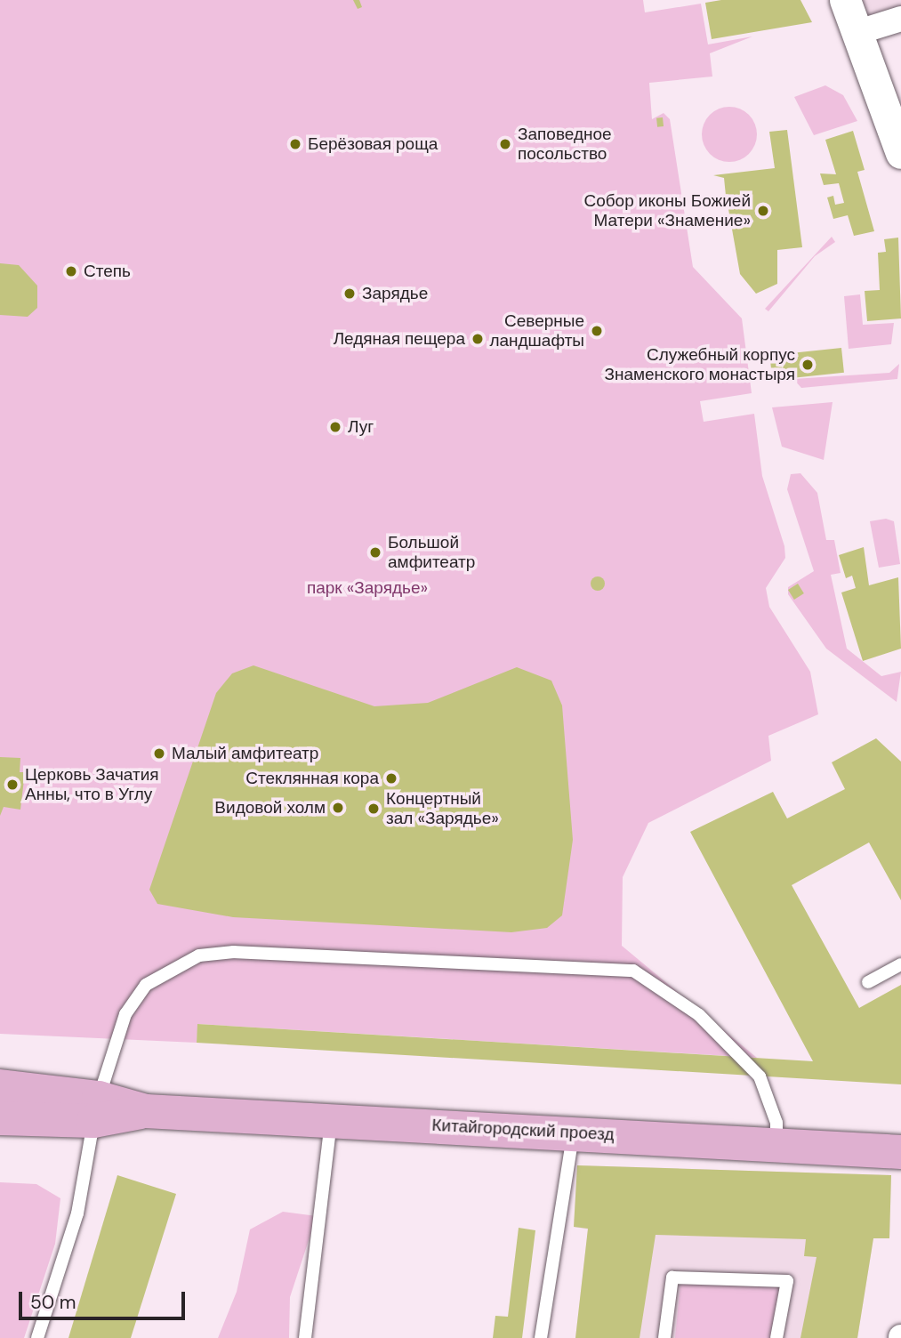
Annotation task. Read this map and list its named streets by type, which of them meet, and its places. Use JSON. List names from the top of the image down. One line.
{"streets":{"main road":["Китайгородский проезд"]},"parks":["парк «Зарядье»"],"places":["Берёзовая роща","Заповедное посольство","Собор иконы Божией Матери «Знамение»","Степь","Зарядье","Северные ландшафты","Ледяная пещера","Служебный корпус Знаменского монастыря","Луг","Большой амфитеатр","Малый амфитеатр","Стеклянная кора","Церковь Зачатия Анны, что в Углу","Видовой холм","Концертный зал «Зарядье»"],"scale_bar":"50 m"}
